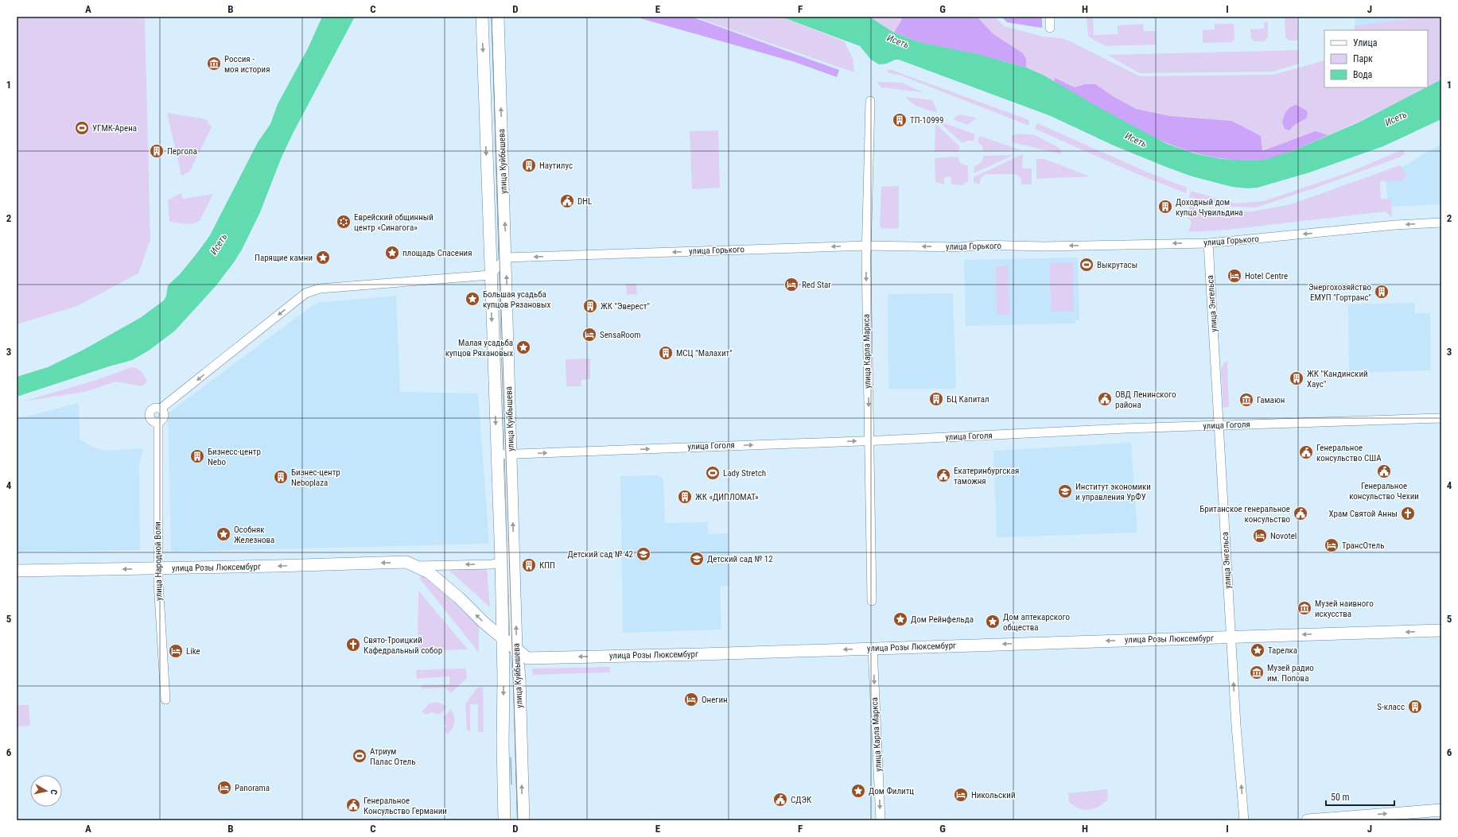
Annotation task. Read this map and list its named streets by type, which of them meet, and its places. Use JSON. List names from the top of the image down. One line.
{"streets":{"main road":["улица Куйбышева","улица Розы Люксембург"],"street":["улица Горького","улица Энгельса","улица Карла Маркса","улица Гоголя","улица Народной Воли"]},"crossings":[["улица Куйбышева","улица Горького"],["улица Куйбышева","улица Гоголя"],["улица Куйбышева","улица Народной Воли"],["улица Куйбышева","улица Розы Люксембург"],["улица Горького","улица Энгельса"],["улица Горького","улица Карла Маркса"],["улица Энгельса","улица Гоголя"],["улица Энгельса","улица Розы Люксембург"],["улица Карла Маркса","улица Гоголя"],["улица Карла Маркса","улица Розы Люксембург"],["улица Народной Воли","улица Розы Люксембург"]],"one_way":["улица Горького","улица Карла Маркса","улица Гоголя","улица Народной Воли","улица Розы Люксембург"],"water":["Исеть"],"places":{"museum":["Россия - моя история","Гамаюн","Музей наивного искусства","Музей радио им. Попова"],"building":["ТП-10999","Пергола","Наутилус","Доходный дом купца Чувильдина","Энергохозяйство ЕМУП \"Гортранс\"","ЖК \"Эверест\"","МСЦ \"Малахит\"","ЖК \"Кандинский Хаус\"","БЦ Капитал","Бизнесс-центр Nebo","Бизнес-центр Neboplaza","ЖК «ДИПЛОМАТ»","КПП","S-класс"],"sports":["УГМК-Арена","Выкрутасы","Lady Stretch","Атриум Палас Отель"],"public building":["DHL","ОВД Ленинского района","Генеральное консульство США","Генеральное консульство Чехии","Екатеринбургская таможня","Британское генеральное консульство","СДЭК","Генеральное Консульство Германии"],"synagogue":["Еврейский общинный центр «Синагога»"],"place":["площадь Спасения","Парящие камни","Большая усадьба купцов Рязановых","Малая усадьба купцов Ряхановых","Особняк Железнова","Дом Рейнфельда","Дом аптекарского общества","Тарелка","Дом Филитц"],"hotel":["Hotel Centre","Red Star","SensaRoom","Novotel","ТрансОтель","Like","Онегин","Panorama","Никольский"],"school or university":["Институт экономики и управления УрФУ","Детский сад № 42","Детский сад № 12"],"church":["Храм Святой Анны","Свято-Троицкий Кафедральный собор"]},"legend":["Улица","Парк","Вода"],"scale_bar":"50 m","north":"right","grid":{"columns":["A","B","C","D","E","F","G","H","I","J"],"rows":["1","2","3","4","5","6"]}}
